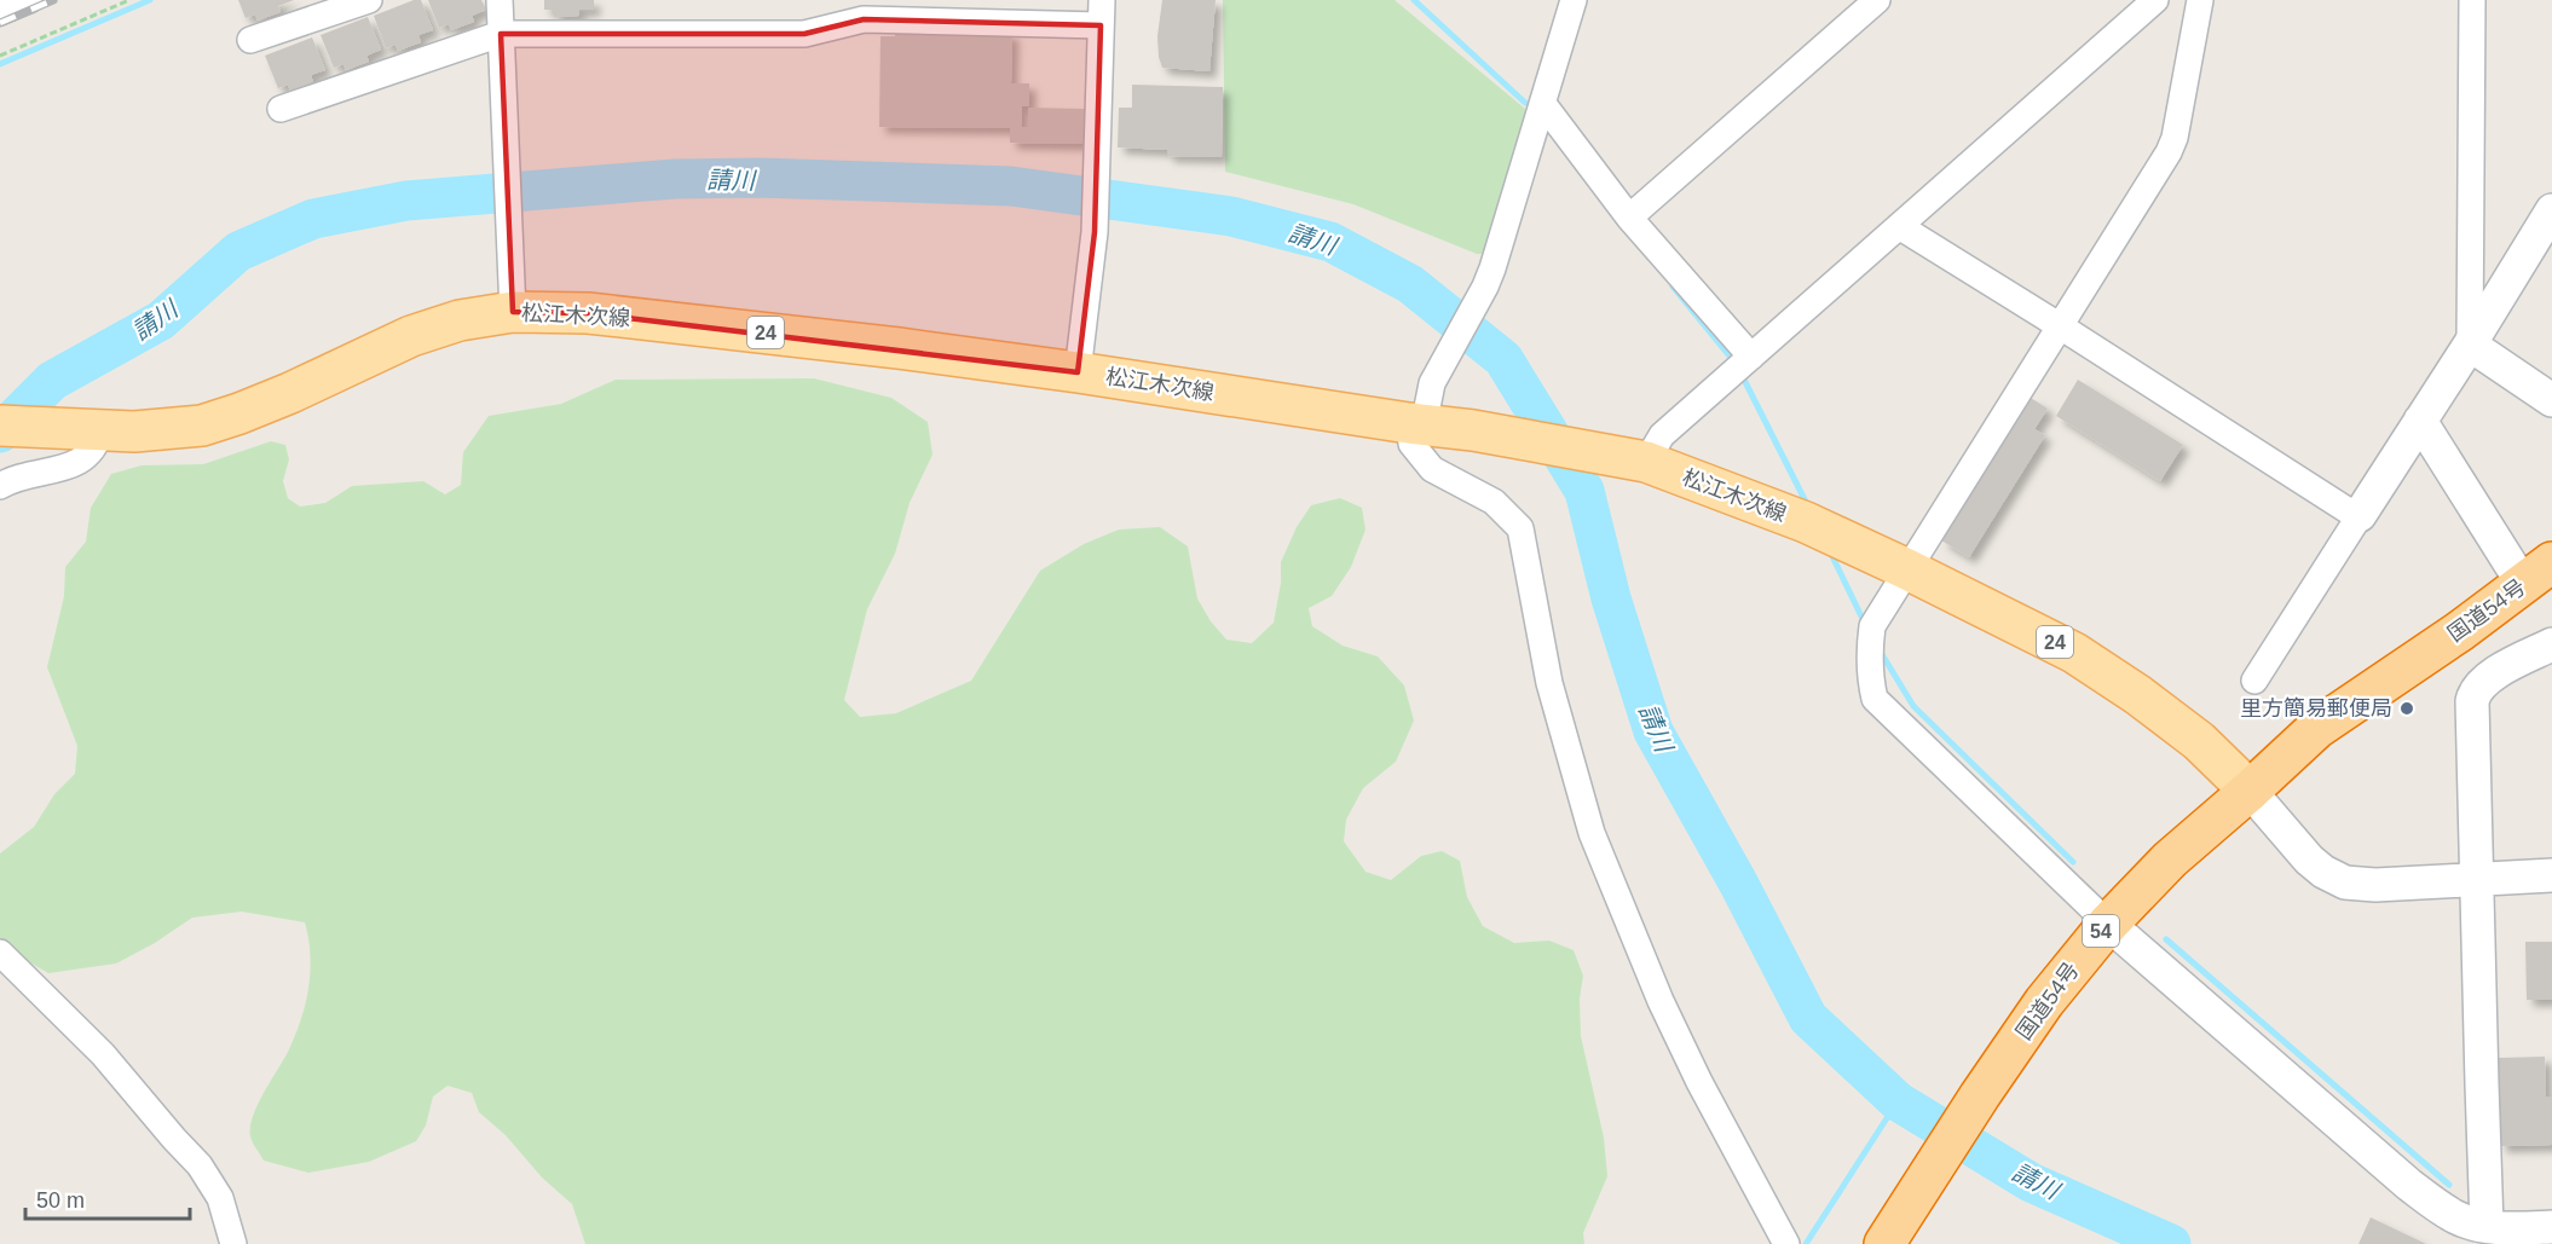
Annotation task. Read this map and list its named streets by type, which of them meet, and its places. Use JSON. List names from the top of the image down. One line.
{"streets":{"highway":["国道54号","54"],"main road":["松江木次線","24"]},"crossings":[["松江木次線","国道54号"]],"water":["請川"],"places":["里方簡易郵便局"],"scale_bar":"50 m"}
